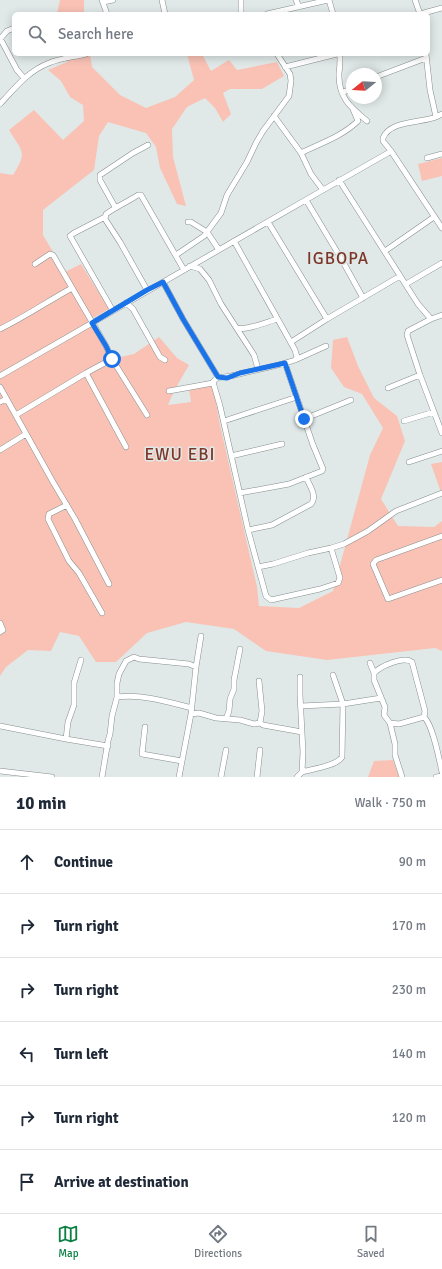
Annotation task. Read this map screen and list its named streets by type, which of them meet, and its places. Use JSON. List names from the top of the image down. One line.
{"districts":["IGBOPA","EWU EBI"],"north":"left","page":{"search":"Search here","heading":["10 min","Walk · 750 m"],"list":[["Continue","90 m"],["Turn right","170 m"],["Turn right","230 m"],["Turn left","140 m"],["Turn right","120 m"],"Arrive at destination"],"nav":["Map","Directions","Saved"]}}
